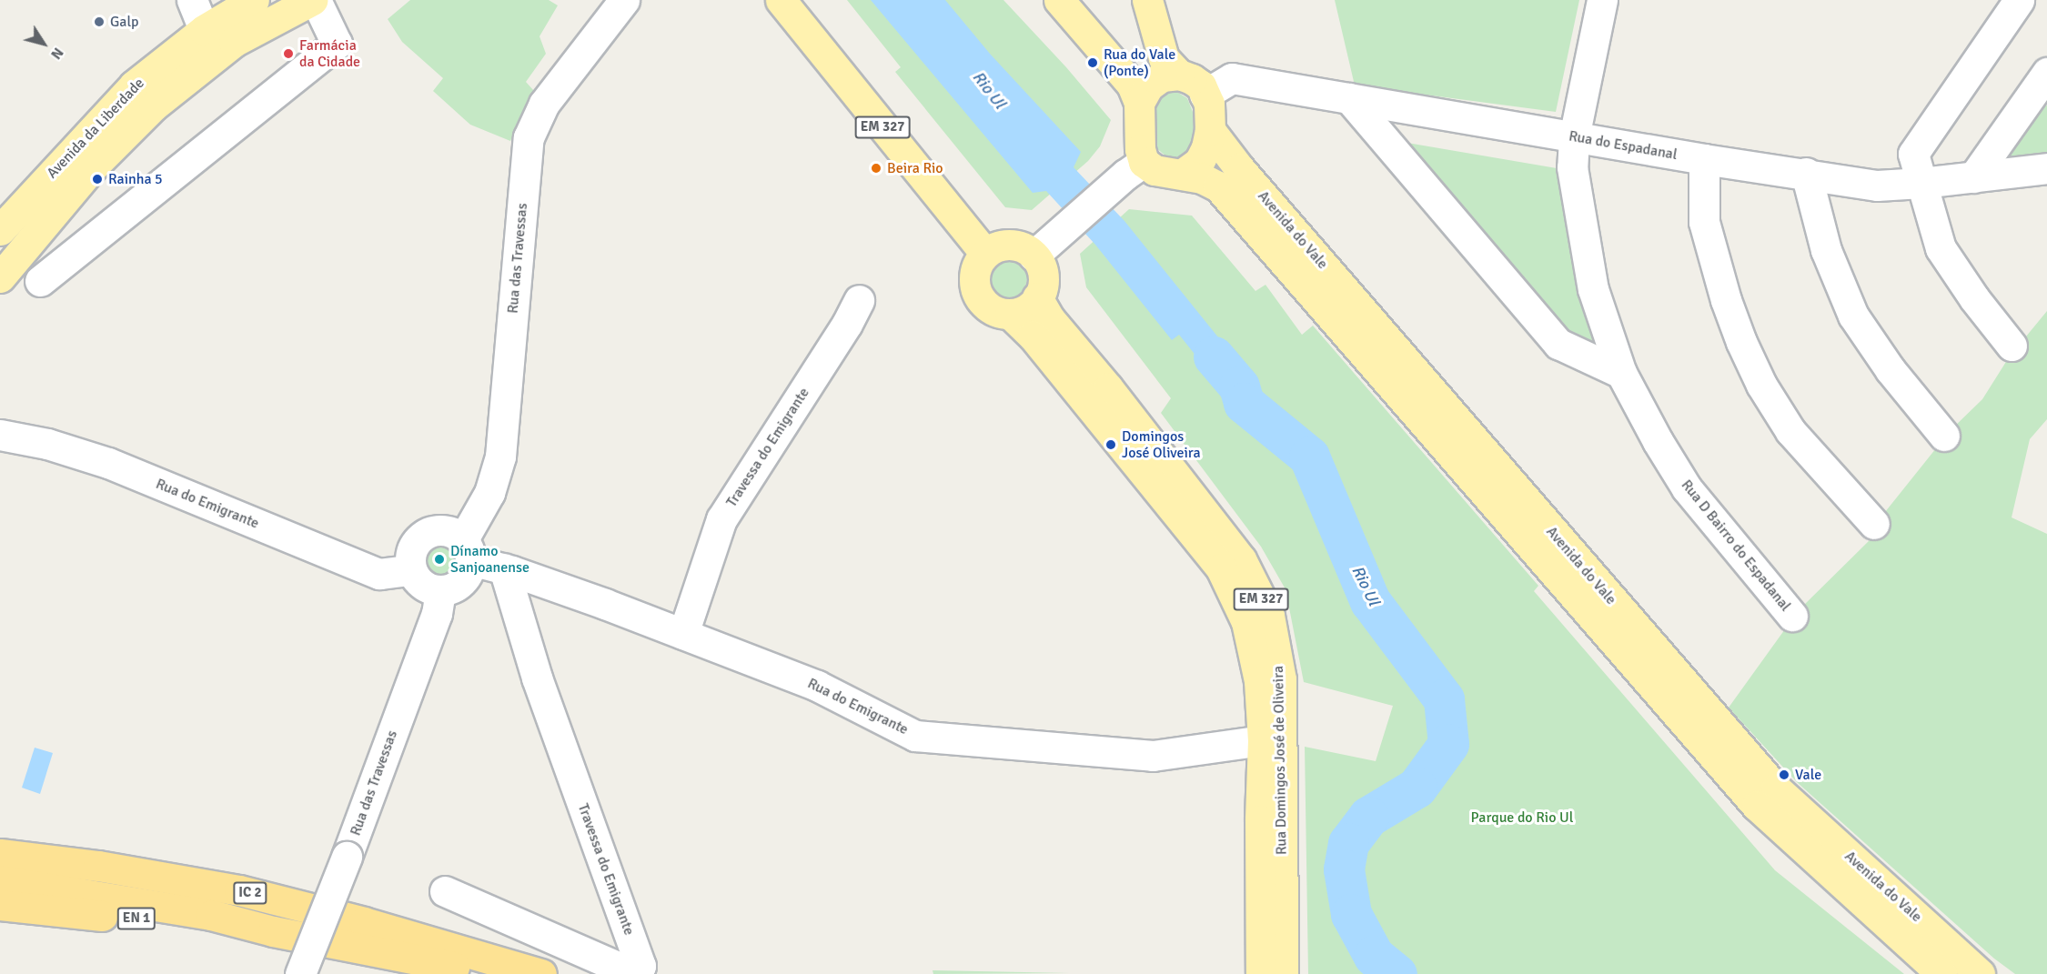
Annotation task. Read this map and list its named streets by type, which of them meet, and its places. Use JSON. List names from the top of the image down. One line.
{"streets":{"highway":["IC 2","EN 1"],"main road":["EM 327","Avenida da Liberdade","Avenida do Vale","Rua Domingos José de Oliveira"],"street":["Rua do Espadanal","Rua das Travessas","Travessa do Emigrante","Rua do Emigrante","Rua D Bairro do Espadanal"]},"crossings":[["EM 327","Rua Domingos José de Oliveira"],["Rua do Espadanal","Avenida do Vale"],["Rua do Espadanal","Rua D Bairro do Espadanal"],["Rua das Travessas","Rua do Emigrante"],["Travessa do Emigrante","Rua do Emigrante"],["Rua do Emigrante","Rua Domingos José de Oliveira"],["IC 2","EN 1"]],"water":["Rio Ul"],"parks":["Parque do Rio Ul"],"places":["Galp","Farmácia da Cidade","Rua do Vale (Ponte)","Beira Rio","Rainha 5","Domingos José Oliveira","Dínamo Sanjoanense","Vale"],"north":"bottom right"}
